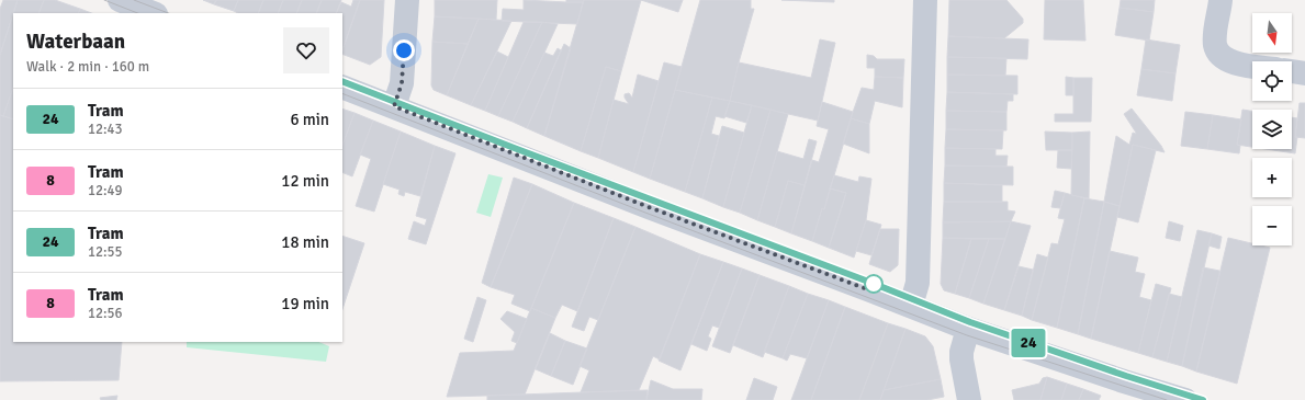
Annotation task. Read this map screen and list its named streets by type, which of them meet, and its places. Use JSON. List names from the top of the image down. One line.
{"lines":["tram line 24"],"north":"bottom","page":{"on_map":"24","map_buttons":["+","−"],"heading":["Waterbaan","Walk · 2 min · 160 m"],"list":[{"mark":"24","name":"Tram","note":"12:43","value":"6 min"},{"mark":"8","name":"Tram","note":"12:49","value":"12 min"},{"mark":"24","name":"Tram","note":"12:55","value":"18 min"},{"mark":"8","name":"Tram","note":"12:56","value":"19 min"}]}}
